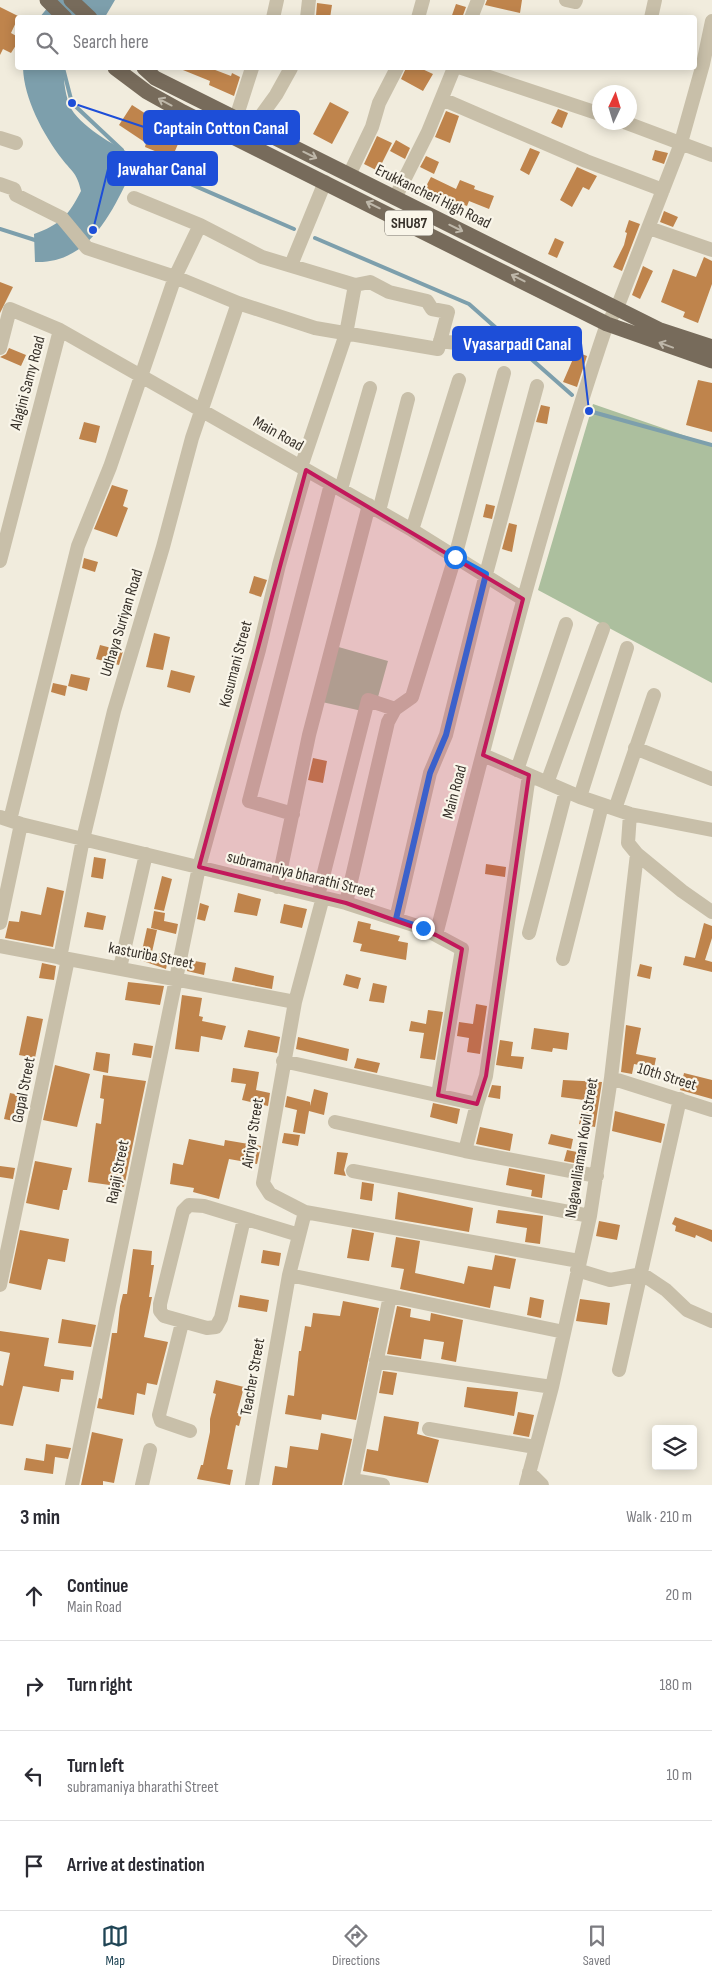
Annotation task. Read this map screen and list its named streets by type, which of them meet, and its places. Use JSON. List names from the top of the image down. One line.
{"streets":{"main road":["Erukkancheri High Road","SHU87"],"street":["Alagini Samy Road","Main Road","Udhaya Suriyan Road","Kosumani Street","subramaniya bharathi Street","kasturiba Street","10th Street","Gopal Street","Airiyar Street","Nagavalliaman Kovil Street","Rajaji Street","Teacher Street"]},"crossings":[["Erukkancheri High Road","Main Road"],["SHU87","Main Road"],["Alagini Samy Road","Main Road"],["Main Road","Udhaya Suriyan Road"],["Main Road","Kosumani Street"],["Main Road","subramaniya bharathi Street"],["Udhaya Suriyan Road","subramaniya bharathi Street"],["Udhaya Suriyan Road","kasturiba Street"],["Udhaya Suriyan Road","Gopal Street"],["Kosumani Street","subramaniya bharathi Street"],["Kosumani Street","Rajaji Street"],["subramaniya bharathi Street","Airiyar Street"],["subramaniya bharathi Street","Rajaji Street"],["kasturiba Street","Gopal Street"],["kasturiba Street","Airiyar Street"],["kasturiba Street","Rajaji Street"],["10th Street","Nagavalliaman Kovil Street"],["Airiyar Street","Nagavalliaman Kovil Street"]],"places":["Captain Cotton Canal","Jawahar Canal","Vyasarpadi Canal"],"north":"top","page":{"search":"Search here","heading":["3 min","Walk · 210 m"],"list":[["Continue","Main Road","20 m"],["Turn right","180 m"],["Turn left","subramaniya bharathi Street","10 m"],"Arrive at destination"],"nav":["Map","Directions","Saved"]}}
